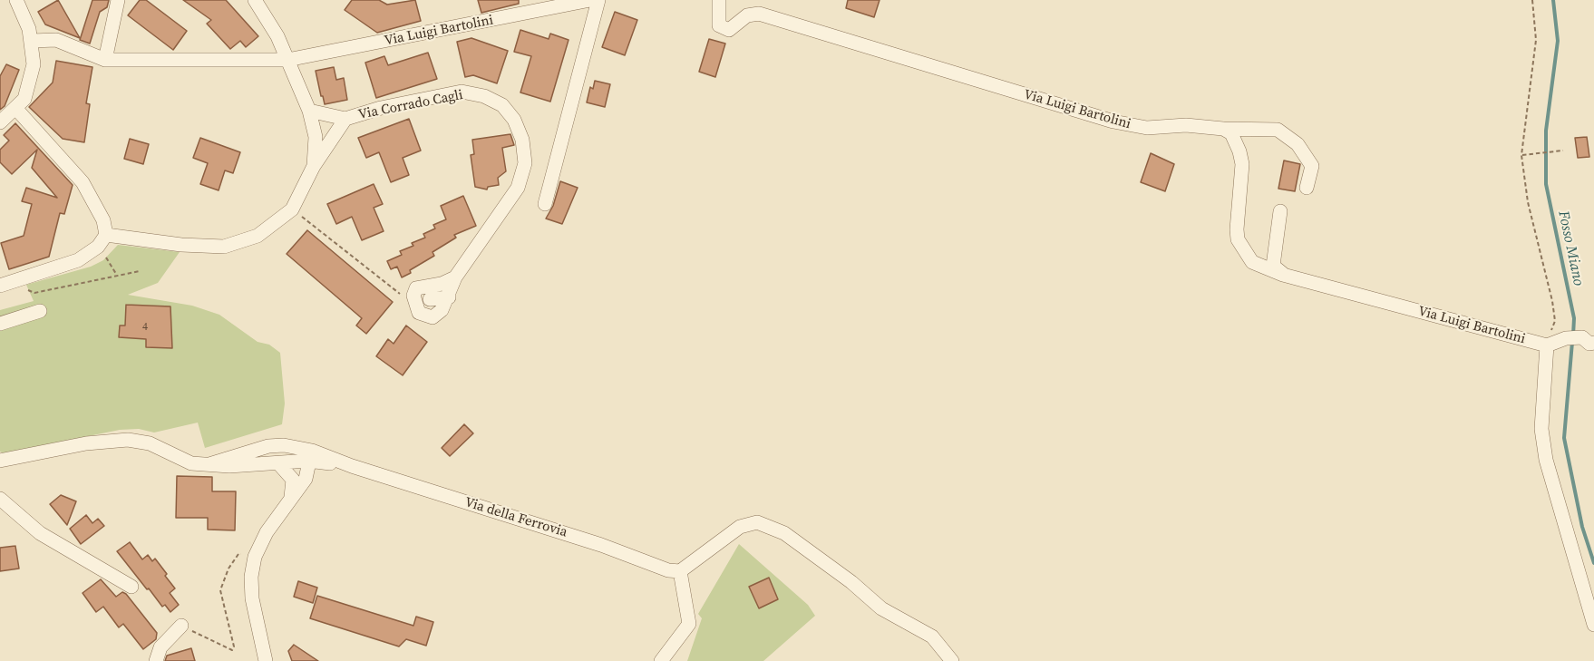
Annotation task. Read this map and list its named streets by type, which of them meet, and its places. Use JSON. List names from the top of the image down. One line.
{"streets":{"street":["Via Luigi Bartolini","Via Corrado Cagli","Via della Ferrovia"]},"water":["Fosso Miano"],"house_numbers":["4"]}
